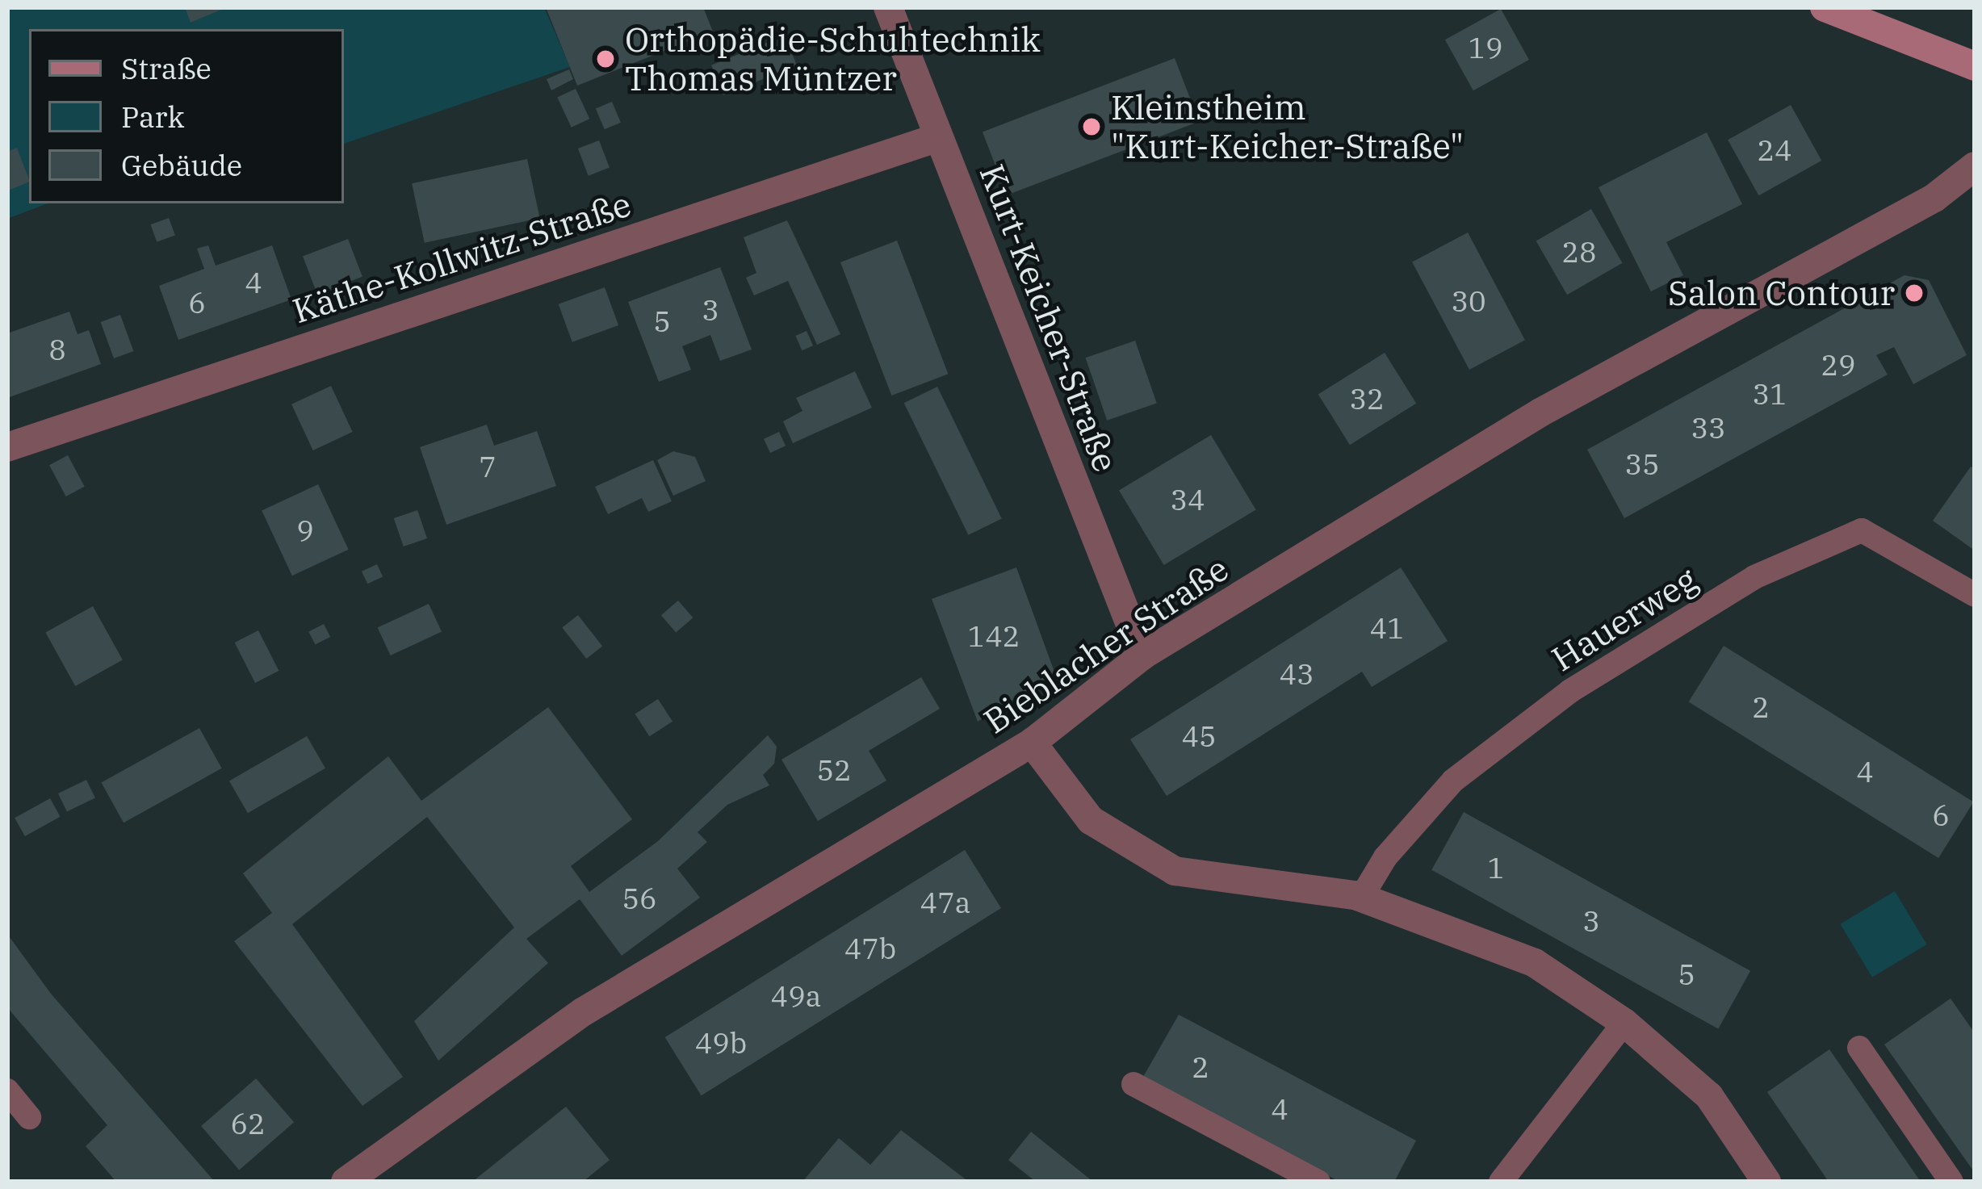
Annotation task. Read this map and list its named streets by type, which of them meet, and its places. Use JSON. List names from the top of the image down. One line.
{"streets":{"street":["Käthe-Kollwitz-Straße","Kurt-Keicher-Straße","Bieblacher Straße"],"lane":["Hauerweg"]},"crossings":[["Käthe-Kollwitz-Straße","Kurt-Keicher-Straße"],["Kurt-Keicher-Straße","Bieblacher Straße"]],"places":["Orthopädie-Schuhtechnik Thomas Müntzer","Kleinstheim \"Kurt-Keicher-Straße\"","Salon Contour"],"house_numbers":["19","24","28","4","30","6","3","5","8","29","31","32","33","35","7","34","9","41","142","43","2","45","52","4","6","1","56","47a","3","47b","5","49a","49b","2","4","62"],"legend":["Straße","Park","Gebäude"]}
